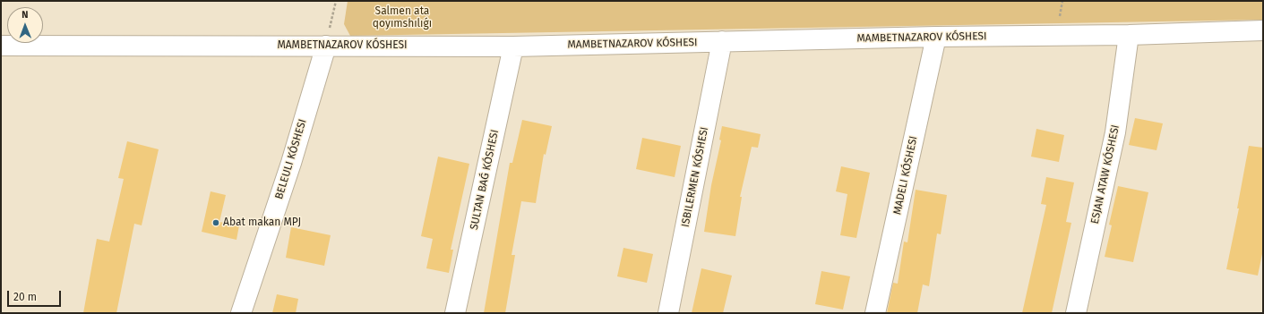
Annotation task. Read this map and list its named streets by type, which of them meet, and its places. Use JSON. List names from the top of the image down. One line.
{"streets":{"street":["MAMBETNAZAROV KÓSHESI","BELEULI KÓSHESI","ESJAN ATAW KÓSHESI","MADELI KÓSHESI","ISBILERMEN KÓSHESI","SULTAN BAǴ KÓSHESI"]},"crossings":[["MAMBETNAZAROV KÓSHESI","BELEULI KÓSHESI"],["MAMBETNAZAROV KÓSHESI","ESJAN ATAW KÓSHESI"],["MAMBETNAZAROV KÓSHESI","MADELI KÓSHESI"],["MAMBETNAZAROV KÓSHESI","ISBILERMEN KÓSHESI"],["MAMBETNAZAROV KÓSHESI","SULTAN BAǴ KÓSHESI"]],"parks":["Salmen ata qoyımshılıǵı"],"places":["Abat makan MPJ"],"scale_bar":"20 m","north":"top"}
